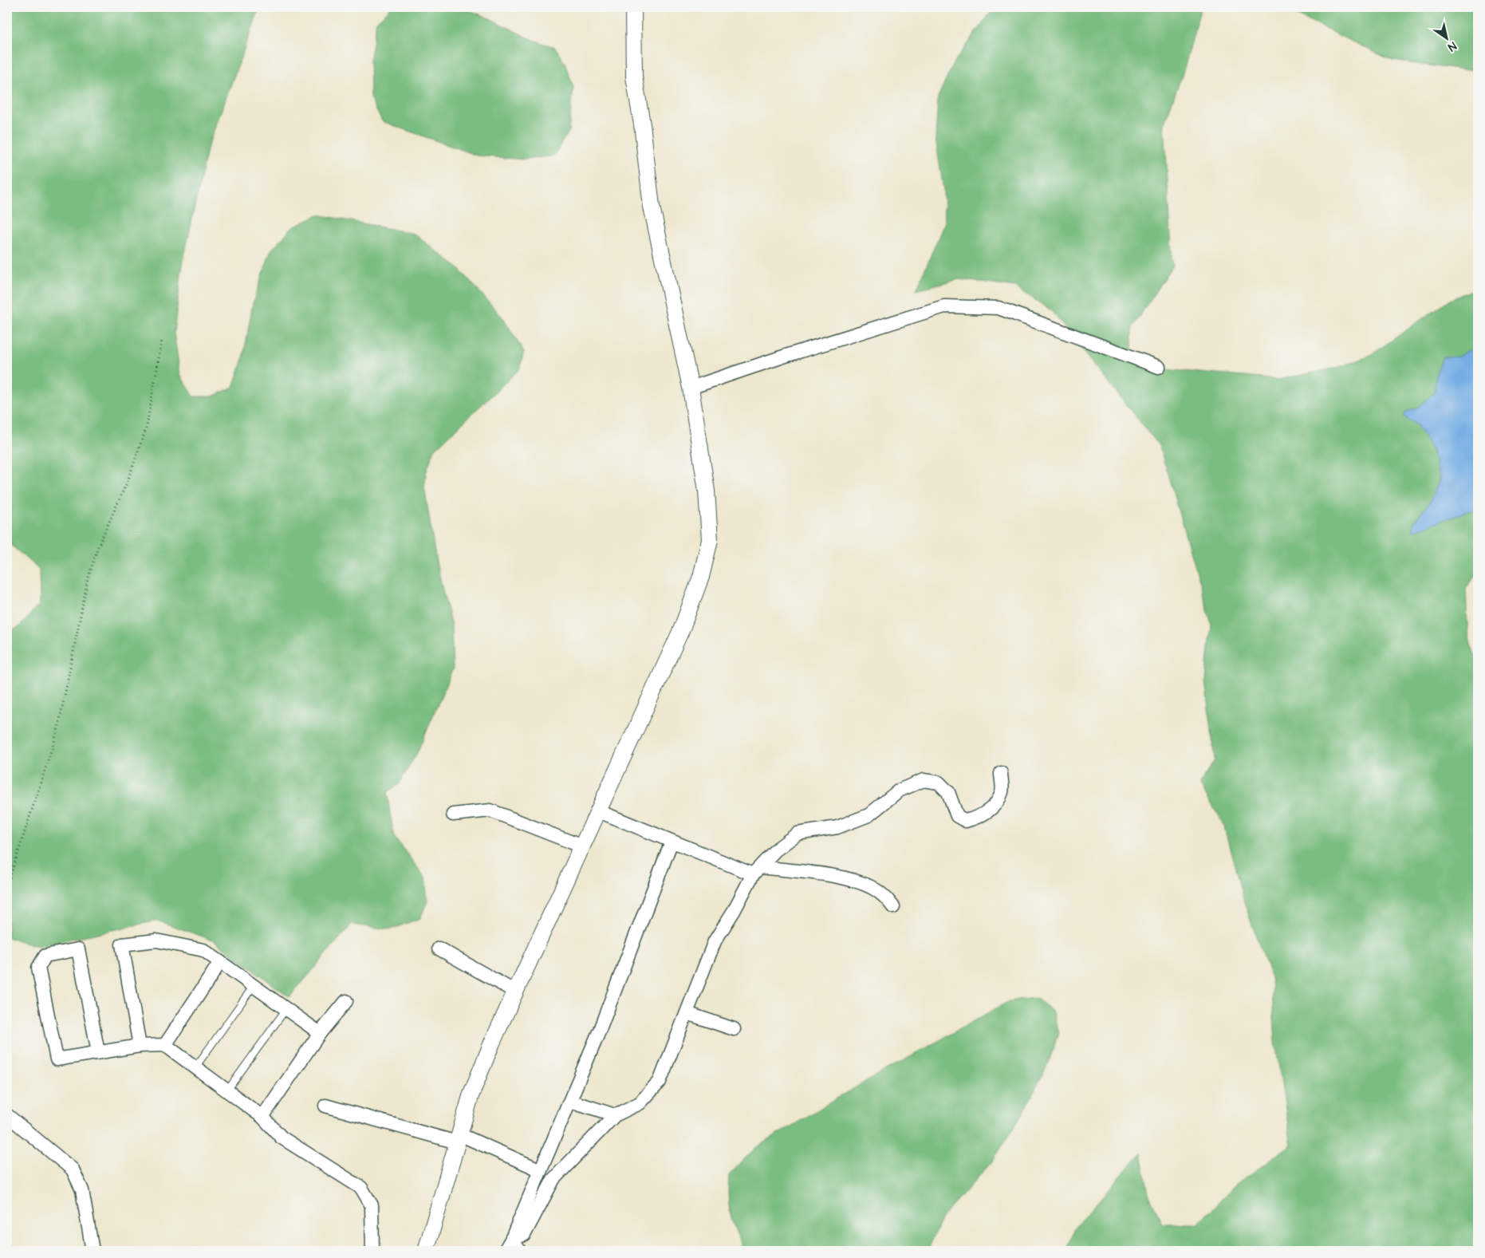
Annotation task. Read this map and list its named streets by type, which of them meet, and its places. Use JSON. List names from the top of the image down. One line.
{"north":"bottom right"}
